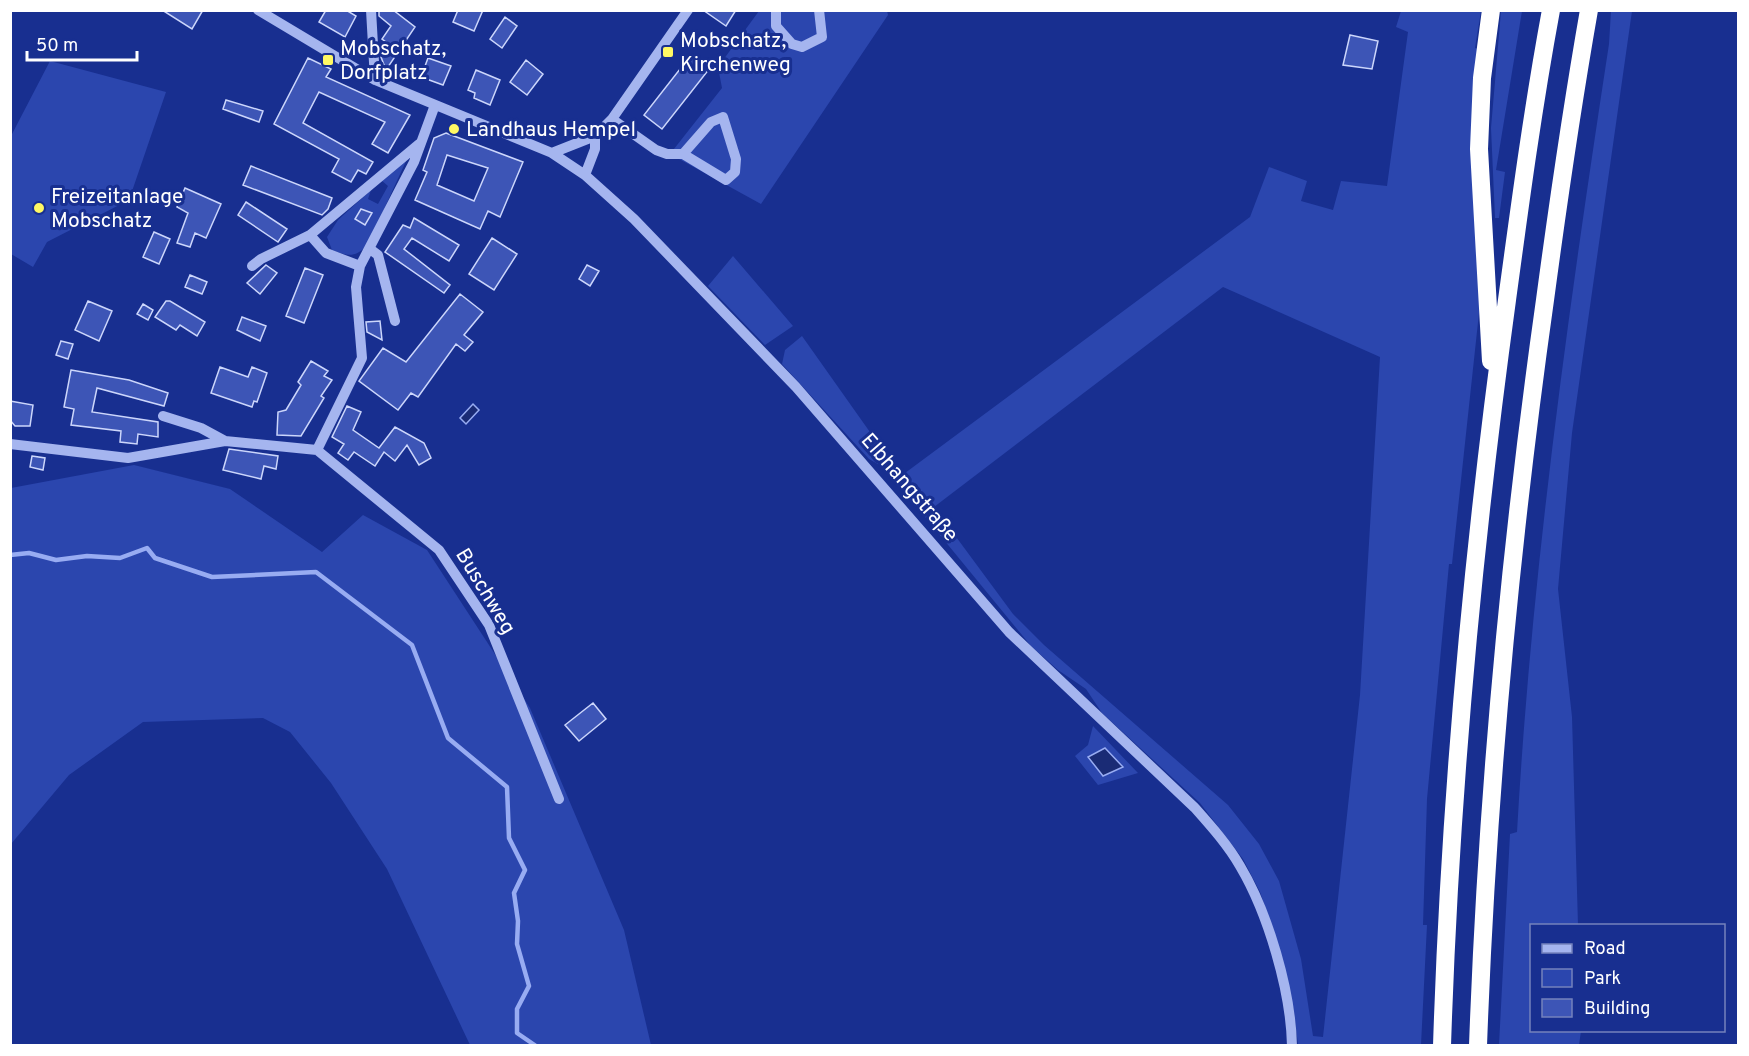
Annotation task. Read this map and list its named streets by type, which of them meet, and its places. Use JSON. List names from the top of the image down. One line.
{"streets":{"street":["Elbhangstraße","Buschweg"]},"places":{"transit":["Mobschatz, Kirchenweg","Mobschatz, Dorfplatz"],"other":["Landhaus Hempel","Freizeitanlage Mobschatz"]},"legend":["Road","Park","Building"],"scale_bar":"50 m"}
